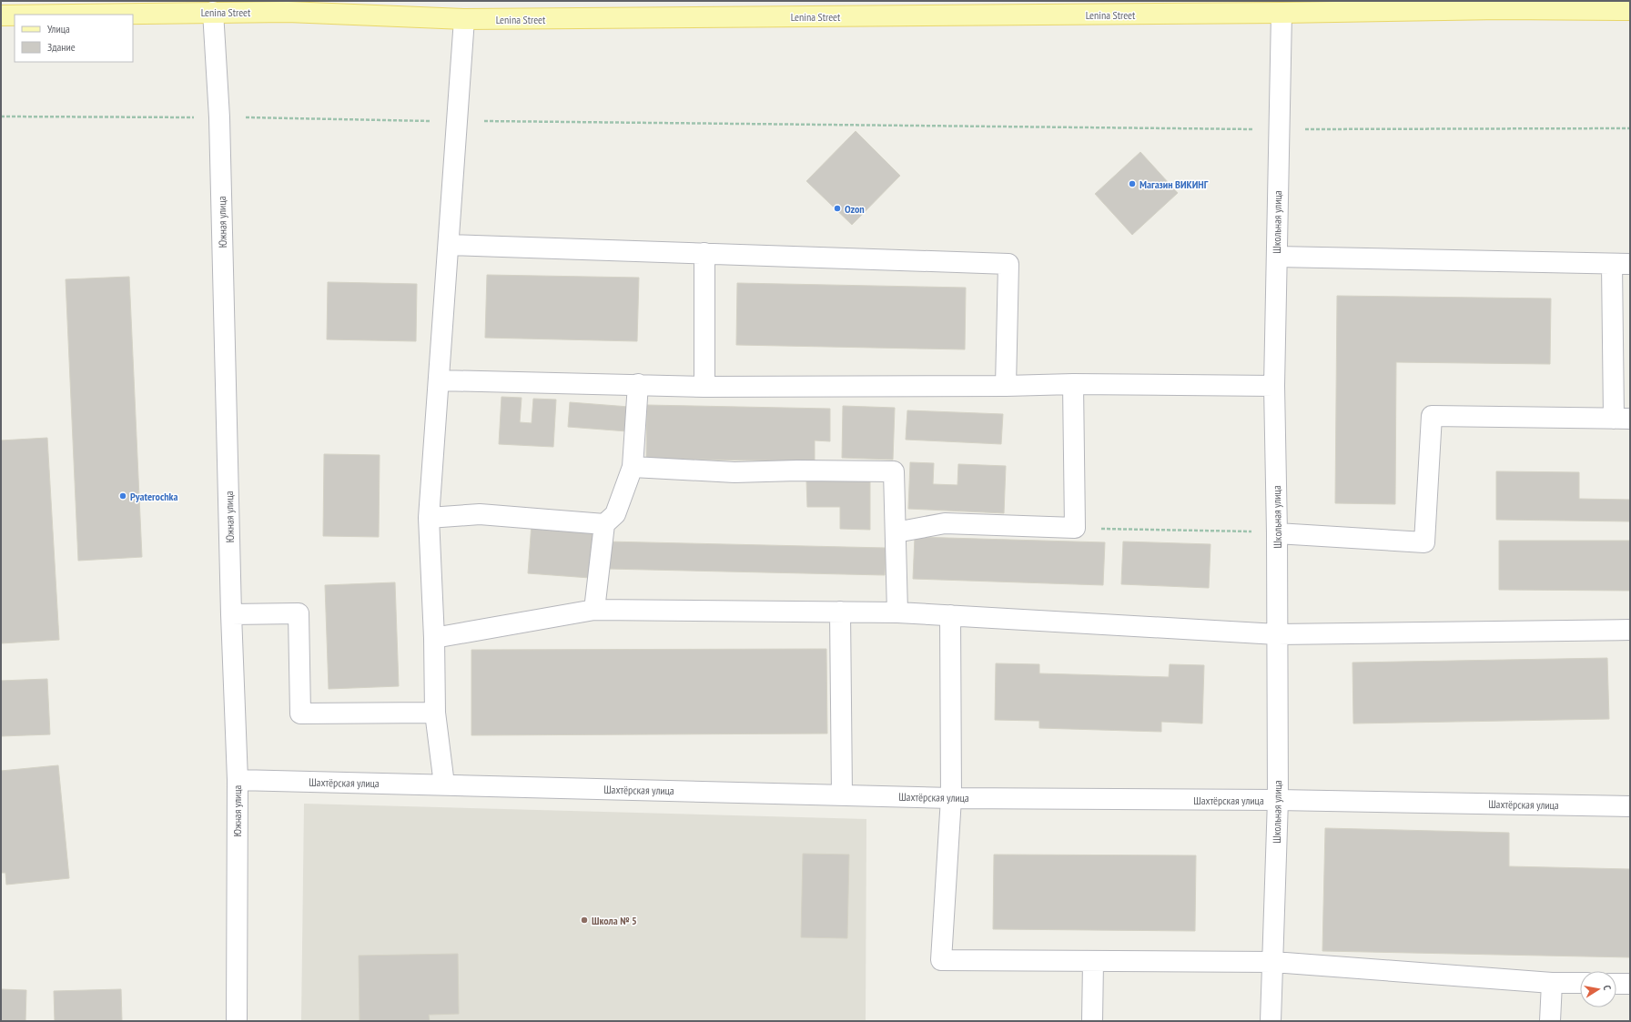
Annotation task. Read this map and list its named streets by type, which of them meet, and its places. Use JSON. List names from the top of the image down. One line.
{"streets":{"main road":["Lenina Street"],"street":["Южная улица","Школьная улица","Шахтёрская улица"]},"crossings":[["Lenina Street","Южная улица"],["Lenina Street","Школьная улица"],["Южная улица","Шахтёрская улица"],["Школьная улица","Шахтёрская улица"]],"places":["Магазин ВИКИНГ","Ozon","Pyaterochka","Школа № 5"],"legend":["Улица","Здание"],"north":"right"}
